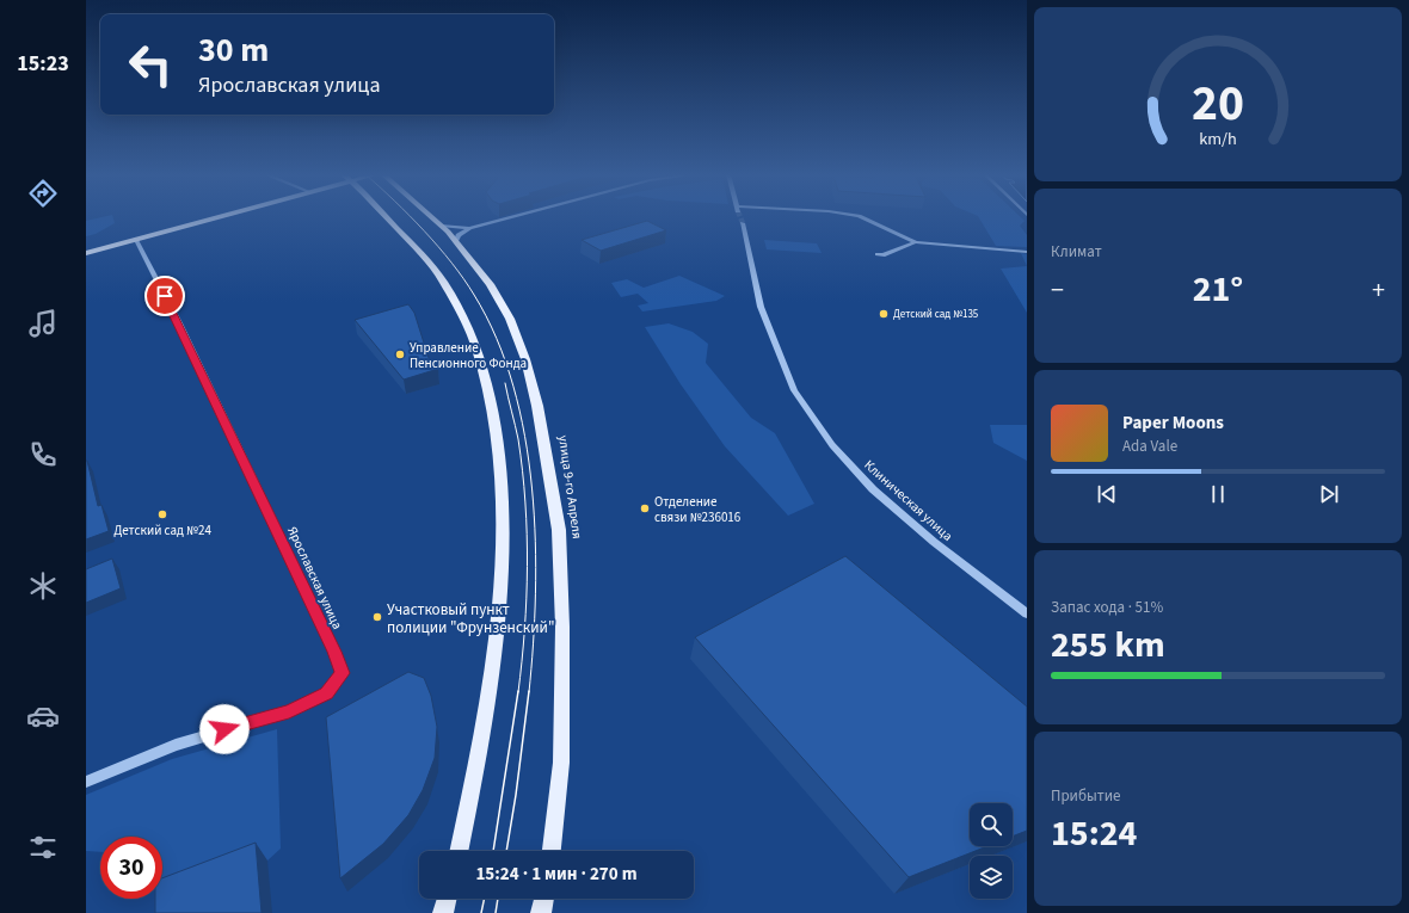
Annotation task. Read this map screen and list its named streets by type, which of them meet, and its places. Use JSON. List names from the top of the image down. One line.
{"streets":{"main road":["улица 9-го Апреля"],"street":["Клиническая улица","Ярославская улица"]},"places":["Детский сад №135","Управление Пенсионного Фонда","Отделение связи №236016","Детский сад №24","Участковый пункт полиции \"Фрунзенский\""],"page":{"tabs":"15:23","turn":["30 m","Ярославская улица"],"tile":["Климат",["Запас хода · 51%","255 km"],["Прибытие","15:24"]],"heat":["−","21°","+"],"song":["Paper Moons","Ada Vale"],"limit":"30","trip":"15:24 · 1 мин · 270 m","gauge":["20","km/h"]}}
